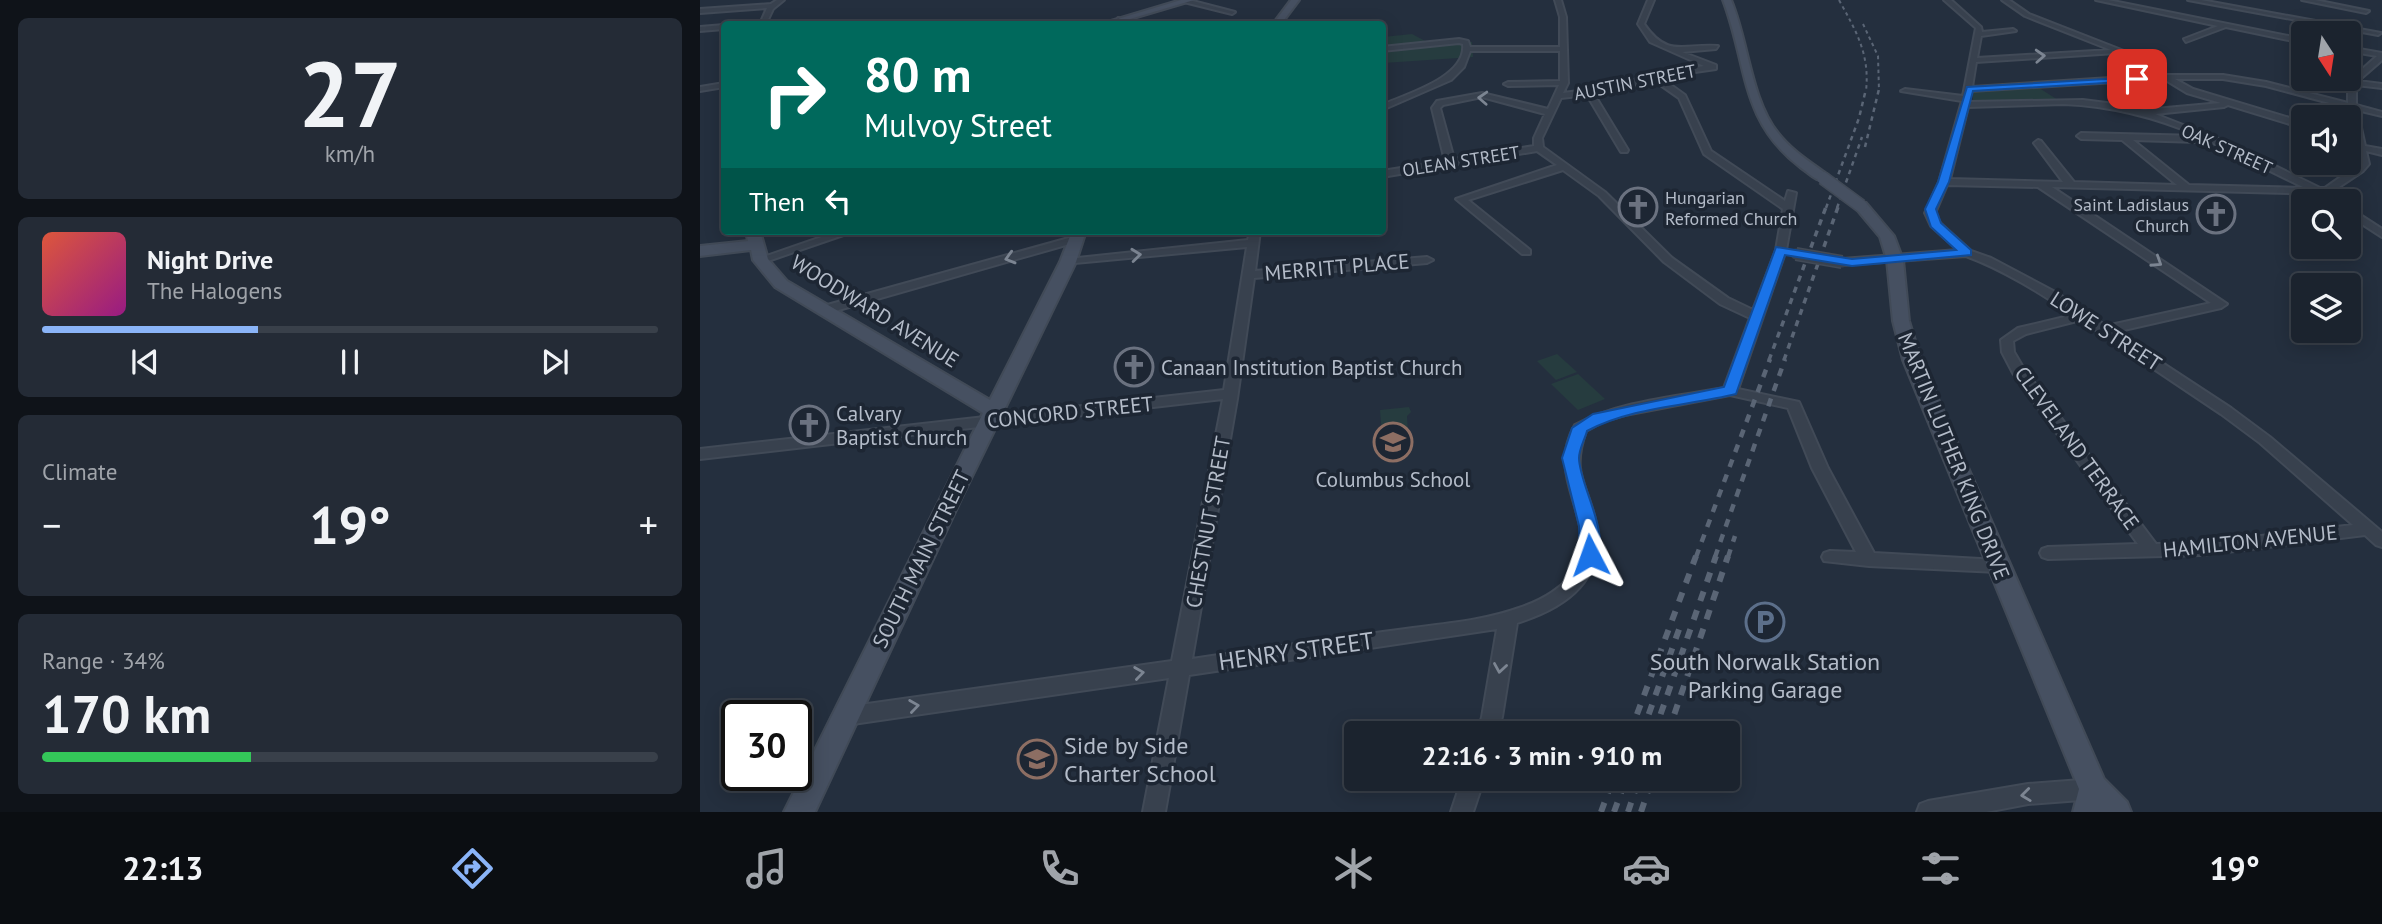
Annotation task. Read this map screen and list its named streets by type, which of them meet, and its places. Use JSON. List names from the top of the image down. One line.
{"streets":{"main road":["WOODWARD AVENUE","MARTIN LUTHER KING DRIVE","SOUTH MAIN STREET"],"street":["AUSTIN STREET","OAK STREET","OLEAN STREET","MERRITT PLACE","LOWE STREET","CONCORD STREET","CLEVELAND TERRACE","CHESTNUT STREET","HAMILTON AVENUE","HENRY STREET"]},"crossings":[["MERRITT PLACE","CHESTNUT STREET"],["WOODWARD AVENUE","CONCORD STREET"],["WOODWARD AVENUE","SOUTH MAIN STREET"],["LOWE STREET","CLEVELAND TERRACE"],["LOWE STREET","MARTIN LUTHER KING DRIVE"],["LOWE STREET","HAMILTON AVENUE"],["CONCORD STREET","CHESTNUT STREET"],["CONCORD STREET","SOUTH MAIN STREET"],["CLEVELAND TERRACE","HAMILTON AVENUE"],["CHESTNUT STREET","HENRY STREET"],["SOUTH MAIN STREET","HENRY STREET"]],"places":{"church":["Hungarian Reformed Church","Saint Ladislaus Church","Canaan Institution Baptist Church","Calvary Baptist Church"],"school or university":["Columbus School","Side by Side Charter School"],"parking":["South Norwalk Station Parking Garage"]},"north":"bottom","page":{"tile":[["27","km/h"],"Climate",["Range · 34%","170 km"]],"turn":["80 m","Mulvoy Street"],"then":"Then","song":["Night Drive","The Halogens"],"heat":["−","19°","+"],"limit":"30","trip":"22:16 · 3 min · 910 m","tabs":["22:13","19°"]}}
